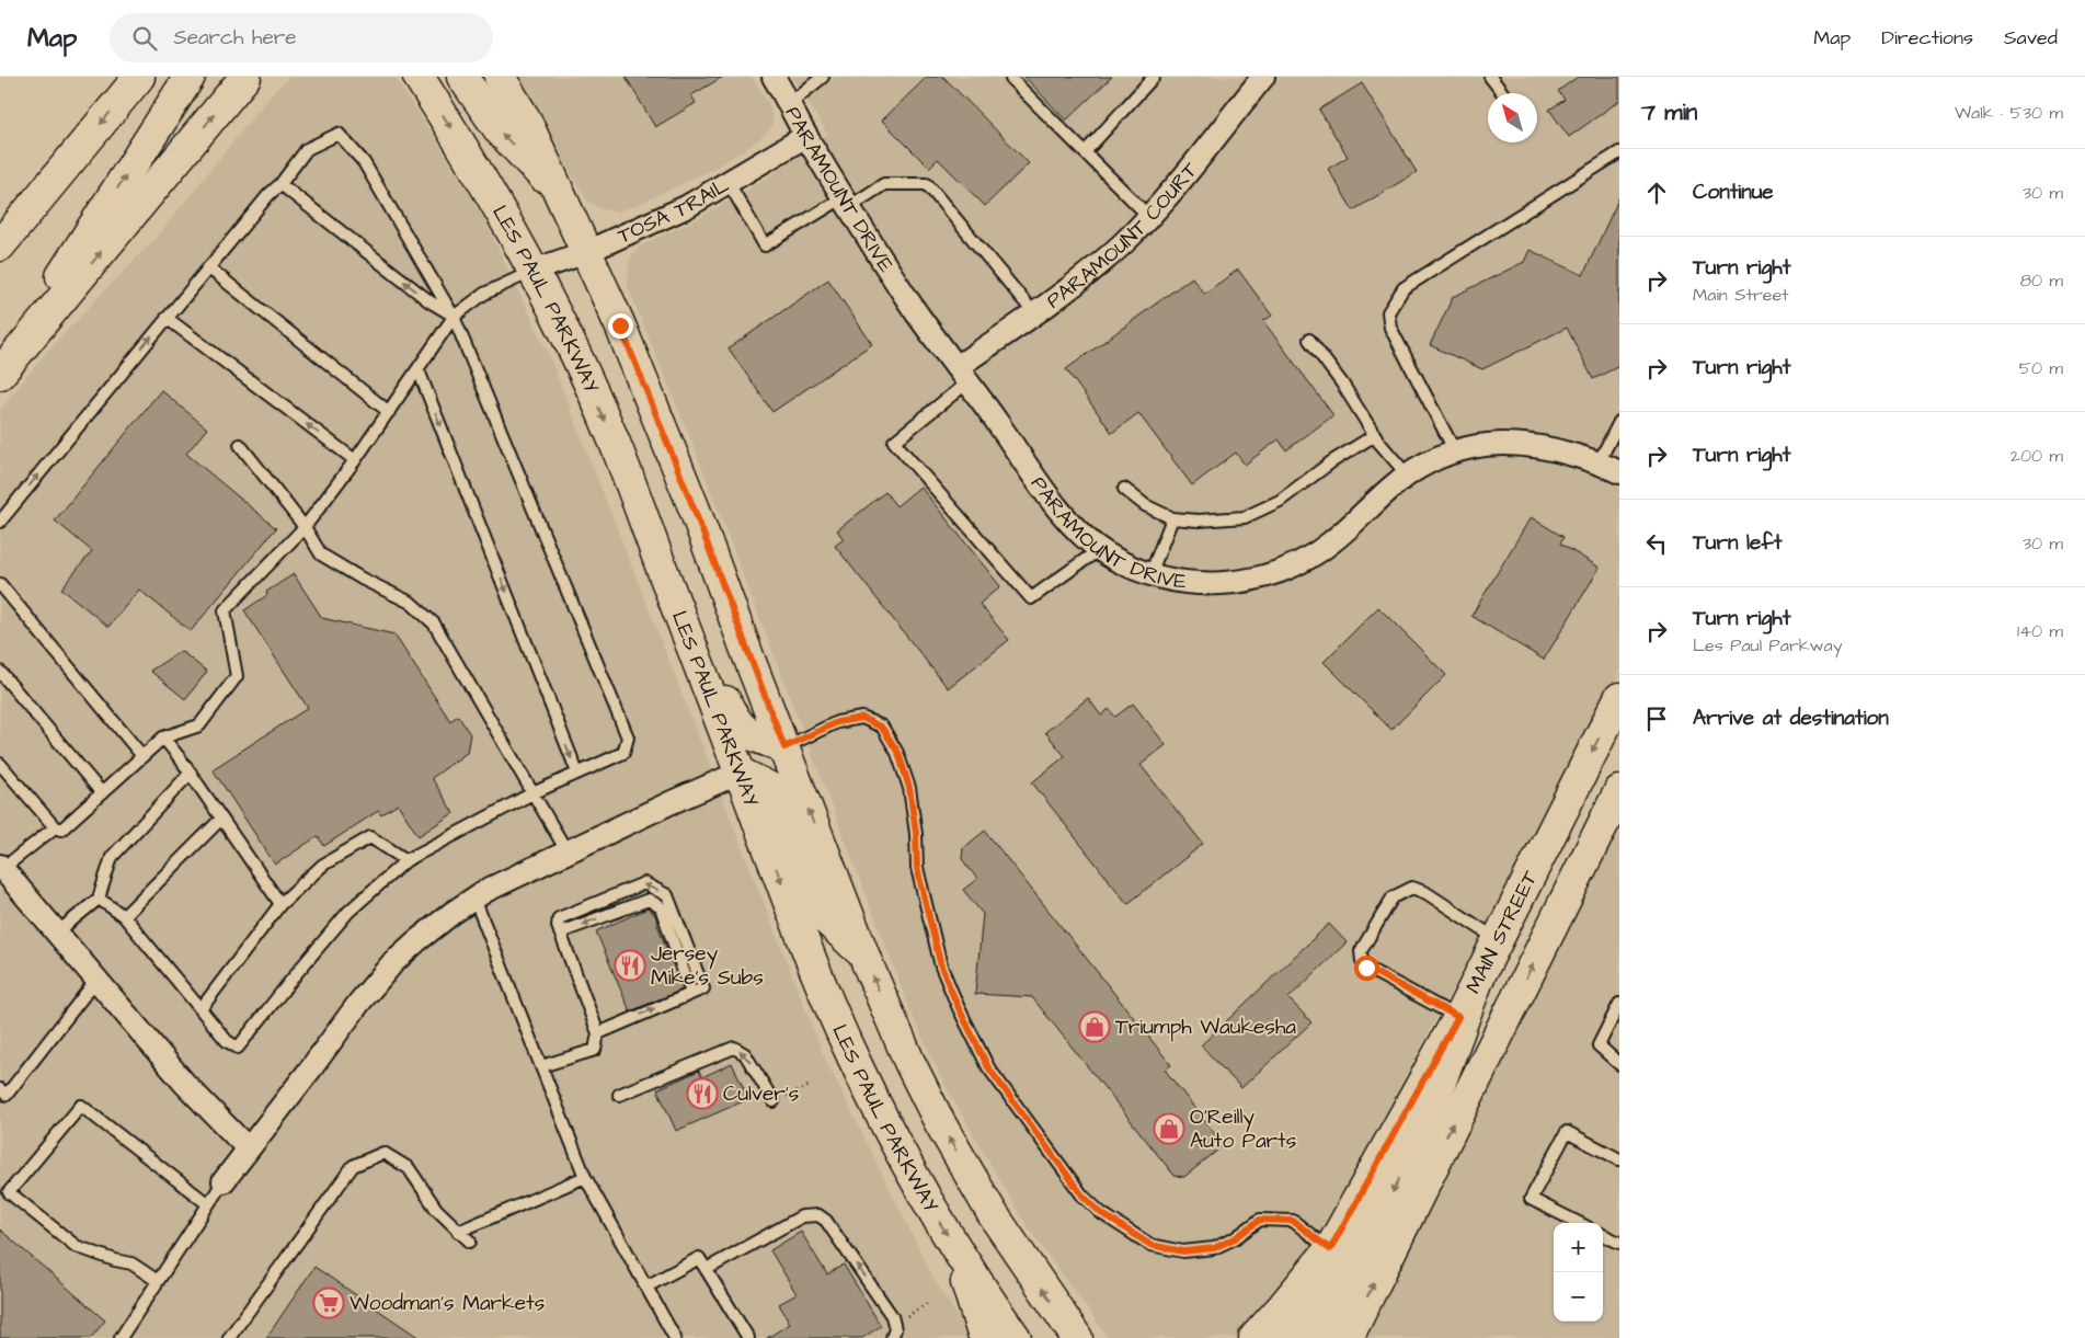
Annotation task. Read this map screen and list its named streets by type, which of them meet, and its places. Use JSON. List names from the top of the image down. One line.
{"streets":{"main road":["LES PAUL PARKWAY","MAIN STREET"],"street":["PARAMOUNT DRIVE","TOSA TRAIL","PARAMOUNT COURT"]},"crossings":[["PARAMOUNT DRIVE","TOSA TRAIL"],["PARAMOUNT DRIVE","PARAMOUNT COURT"],["TOSA TRAIL","LES PAUL PARKWAY"]],"places":{"restaurant":["Jersey Mike's Subs","Culver's"],"shop":["Triumph Waukesha","O'Reilly Auto Parts"],"supermarket":["Woodman's Markets"]},"north":"top left","page":{"header":"Map","search":"Search here","nav":["Map","Directions","Saved"],"heading":["7 min","Walk · 530 m"],"list":[["Continue","30 m"],["Turn right","Main Street","80 m"],["Turn right","50 m"],["Turn right","200 m"],["Turn left","30 m"],["Turn right","Les Paul Parkway","140 m"],"Arrive at destination"],"map_buttons":["+","−"]}}
